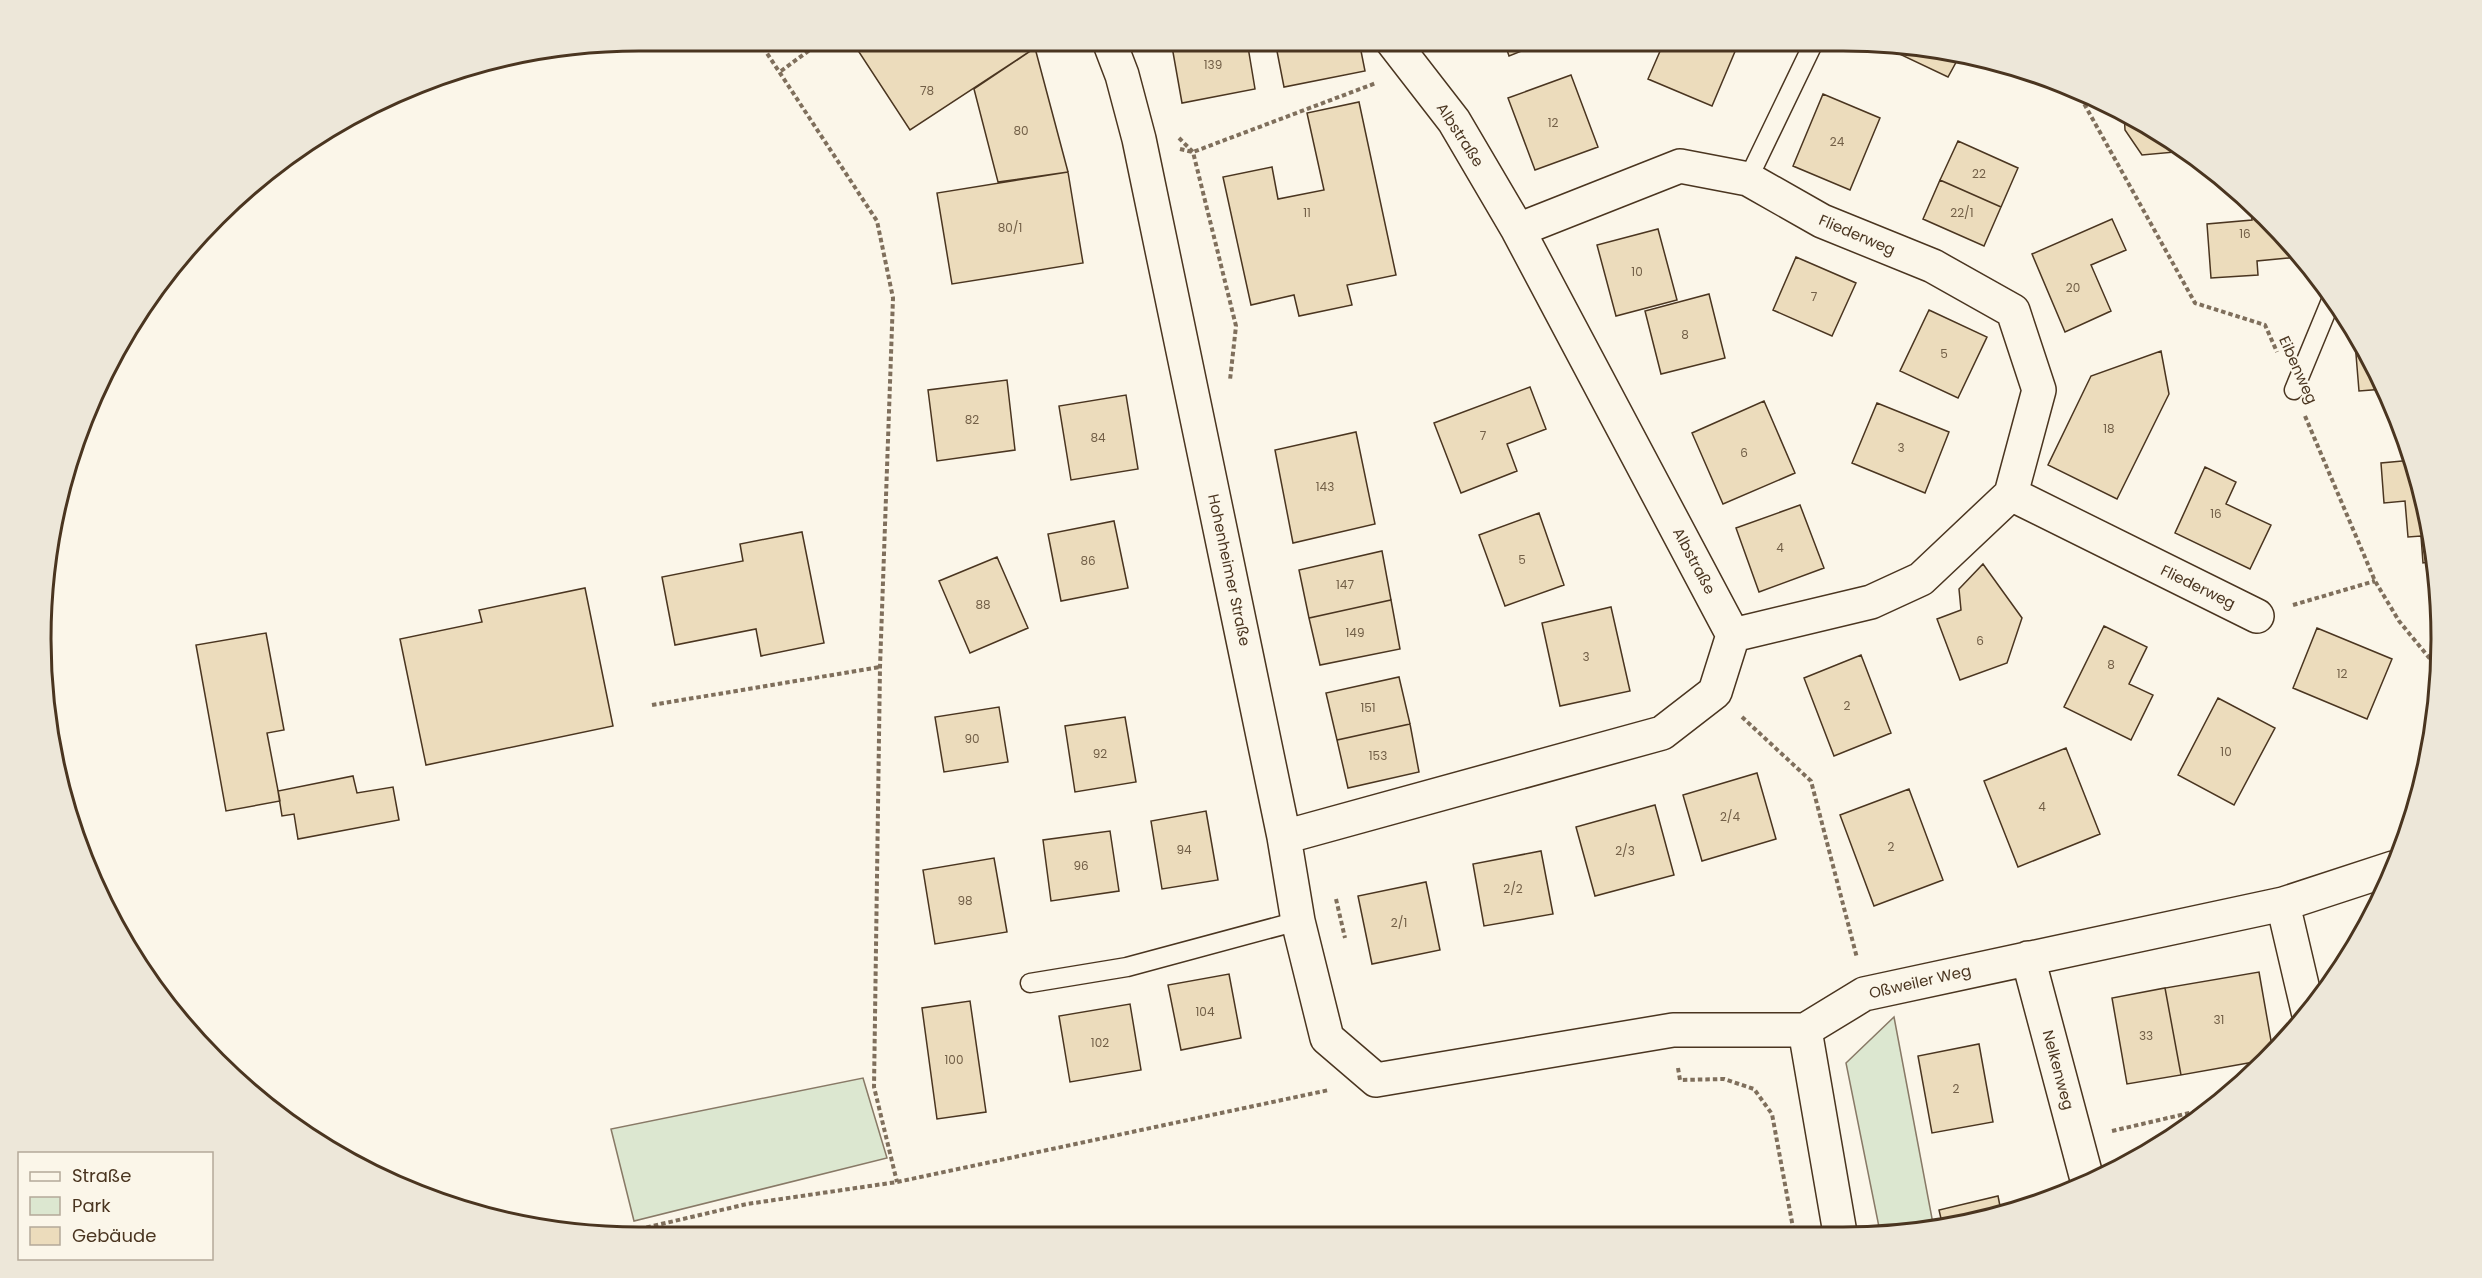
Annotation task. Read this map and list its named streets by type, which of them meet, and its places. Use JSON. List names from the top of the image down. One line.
{"streets":{"street":["Albstraße","Fliederweg","Hohenheimer Straße","Oßweiler Weg","Nelkenweg"],"path":["Eibenweg"]},"crossings":[["Albstraße","Fliederweg"],["Oßweiler Weg","Nelkenweg"]],"house_numbers":["139","78","12","80","24","22","11","22/1","80/1","16","10","20","7","8","5","82","18","7","84","3","6","143","16","4","5","86","147","88","149","6","3","8","12","2","151","90","10","92","153","4","2/4","2","94","2/3","96","2/2","98","2/1","104","31","33","102","100","2"],"legend":["Straße","Park","Gebäude"]}
